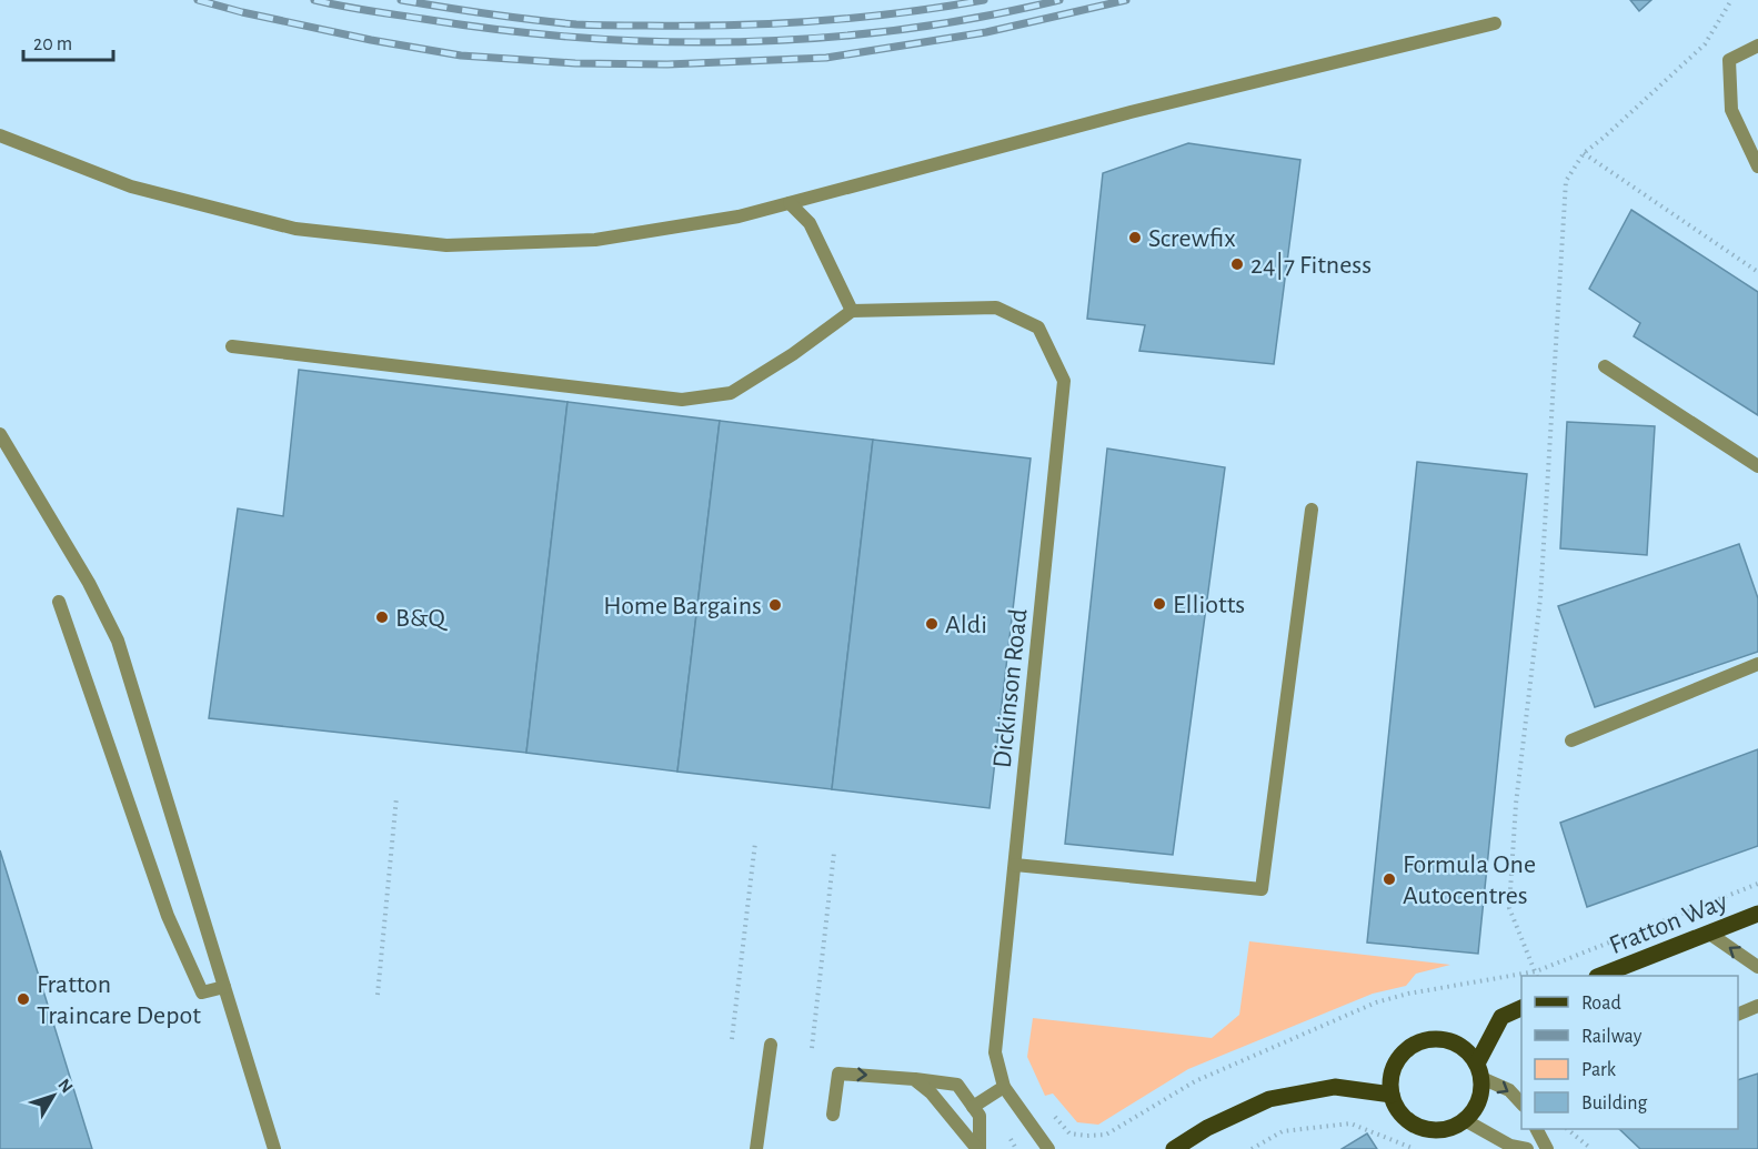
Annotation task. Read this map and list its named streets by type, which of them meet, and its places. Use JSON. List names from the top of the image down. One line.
{"streets":{"main road":["Fratton Way"],"lane":["Dickinson Road"]},"places":["Screwfix","24|7 Fitness","Elliotts","Home Bargains","B&Q","Aldi","Formula One Autocentres","Fratton Traincare Depot"],"legend":["Road","Railway","Park","Building"],"scale_bar":"20 m","north":"top right"}
